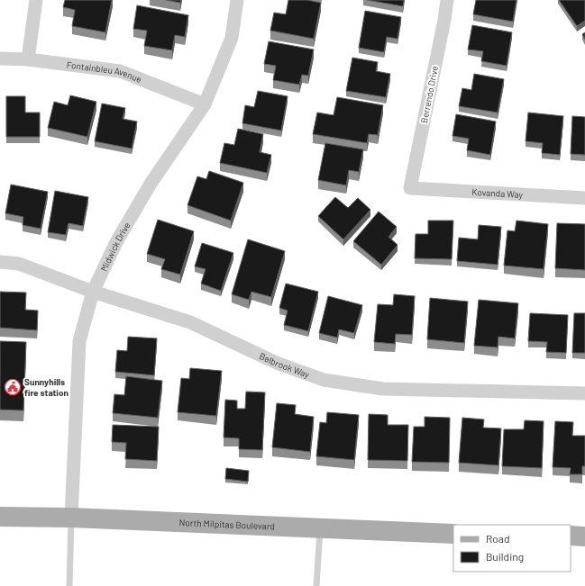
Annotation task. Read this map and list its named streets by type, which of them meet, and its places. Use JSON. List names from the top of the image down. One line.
{"streets":{"main road":["North Milpitas Boulevard"],"street":["Fontainbleu Avenue","Berrendo Drive","Kovanda Way","Midwick Drive","Belbrook Way"]},"crossings":[["Fontainbleu Avenue","Midwick Drive"],["Berrendo Drive","Kovanda Way"],["Midwick Drive","Belbrook Way"],["Midwick Drive","North Milpitas Boulevard"]],"places":{"public building":["Sunnyhills fire station"]},"legend":["Road","Building"]}
